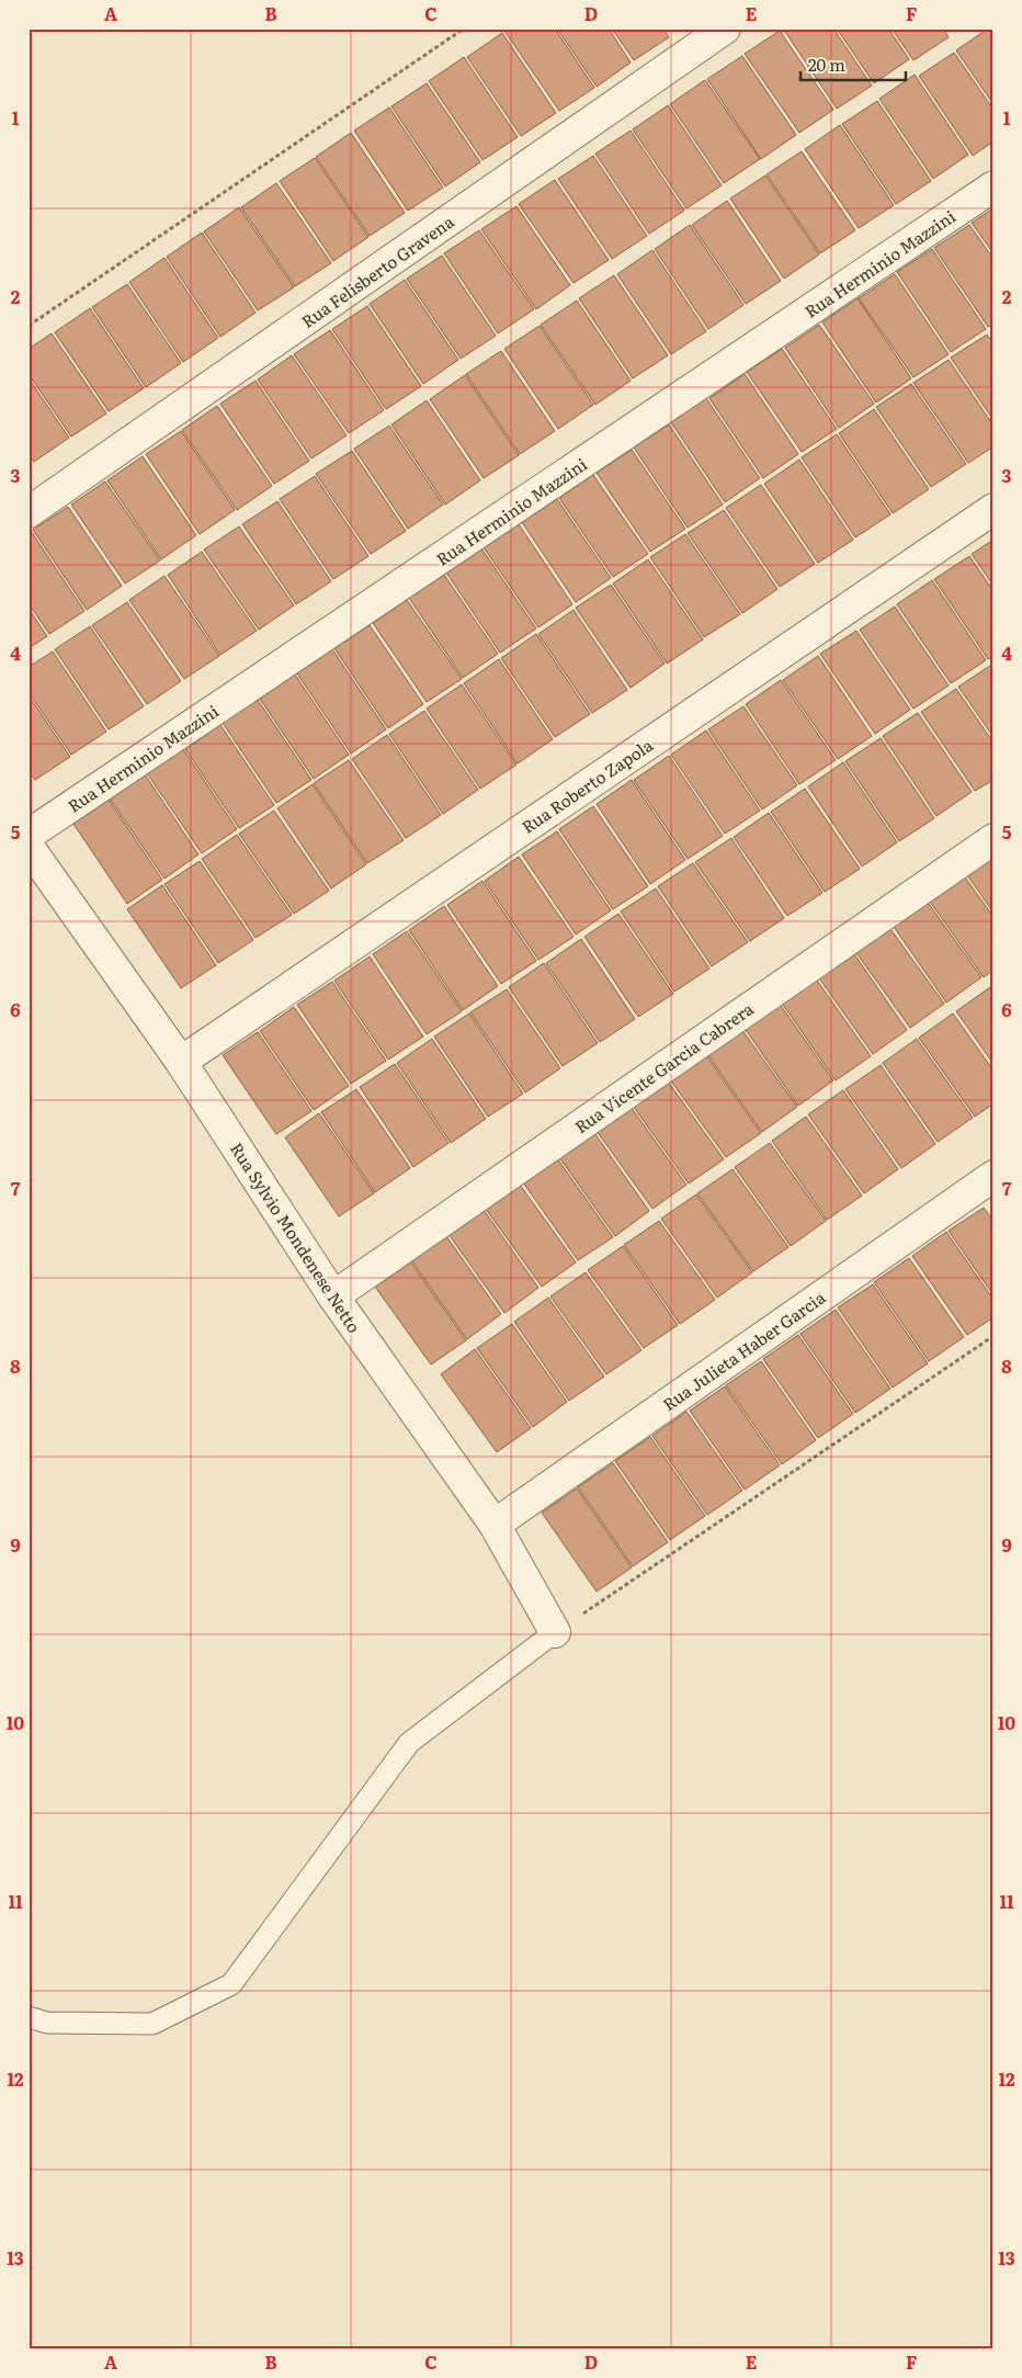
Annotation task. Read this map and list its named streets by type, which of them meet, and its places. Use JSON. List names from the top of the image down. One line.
{"streets":{"street":["Rua Herminio Mazzini","Rua Felisberto Gravena","Rua Roberto Zapola","Rua Vicente Garcia Cabrera","Rua Sylvio Mondenese Netto","Rua Julieta Haber Garcia"]},"crossings":[["Rua Roberto Zapola","Rua Sylvio Mondenese Netto"],["Rua Vicente Garcia Cabrera","Rua Sylvio Mondenese Netto"],["Rua Sylvio Mondenese Netto","Rua Julieta Haber Garcia"]],"scale_bar":"20 m","grid":{"columns":["A","B","C","D","E","F"],"rows":["1","2","3","4","5","6","7","8","9","10","11","12","13"]}}
